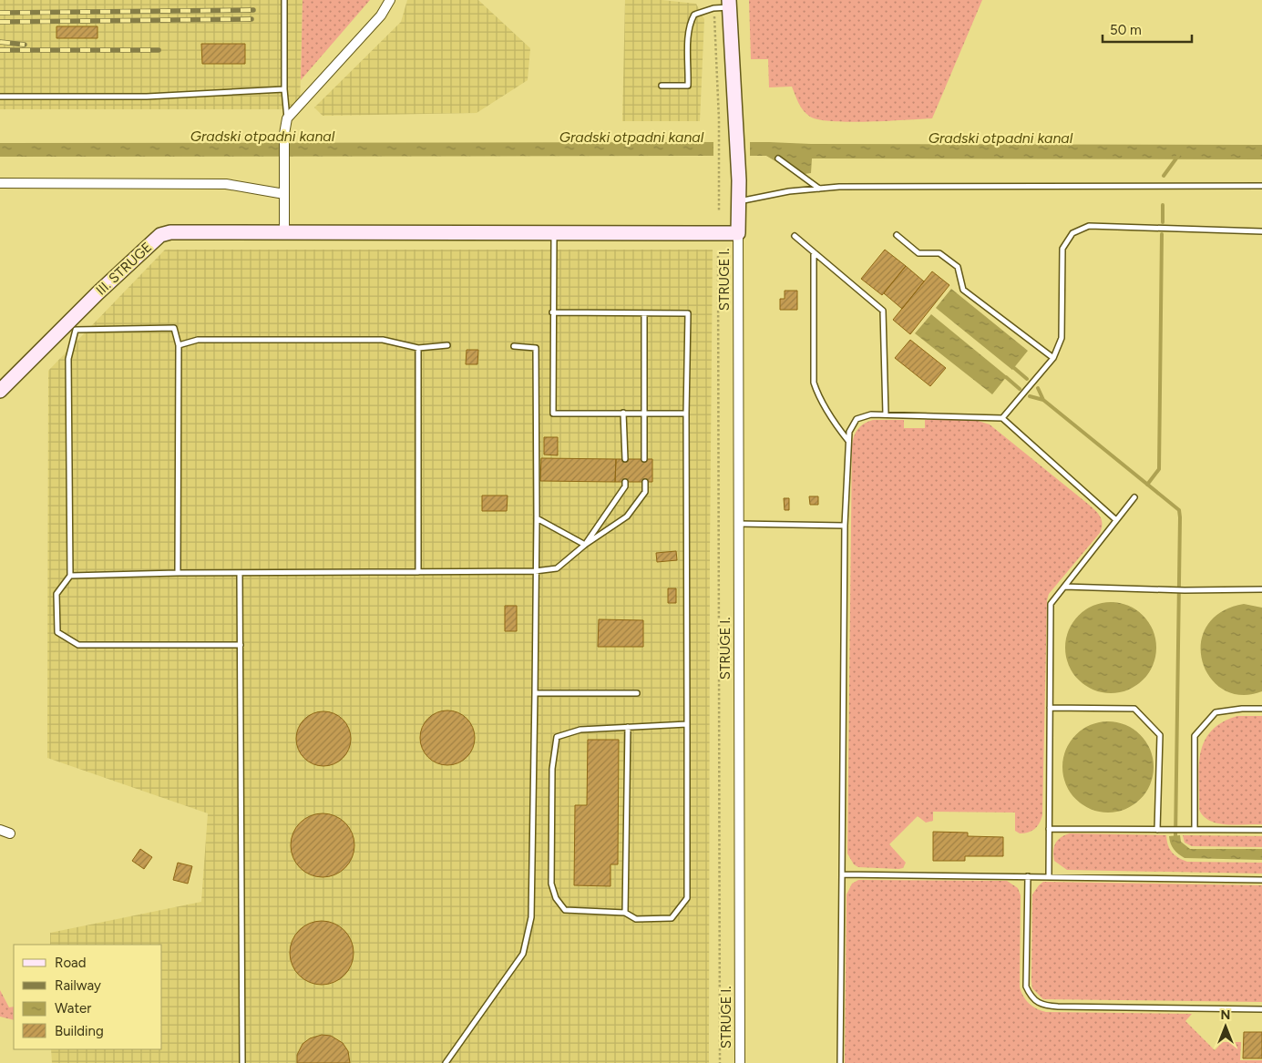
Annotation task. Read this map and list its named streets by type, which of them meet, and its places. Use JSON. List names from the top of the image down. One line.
{"streets":{"street":["III. STRUGE","STRUGE I."]},"crossings":[["III. STRUGE","STRUGE I."]],"water":["Gradski otpadni kanal"],"legend":["Road","Railway","Water","Building"],"scale_bar":"50 m","north":"top"}
